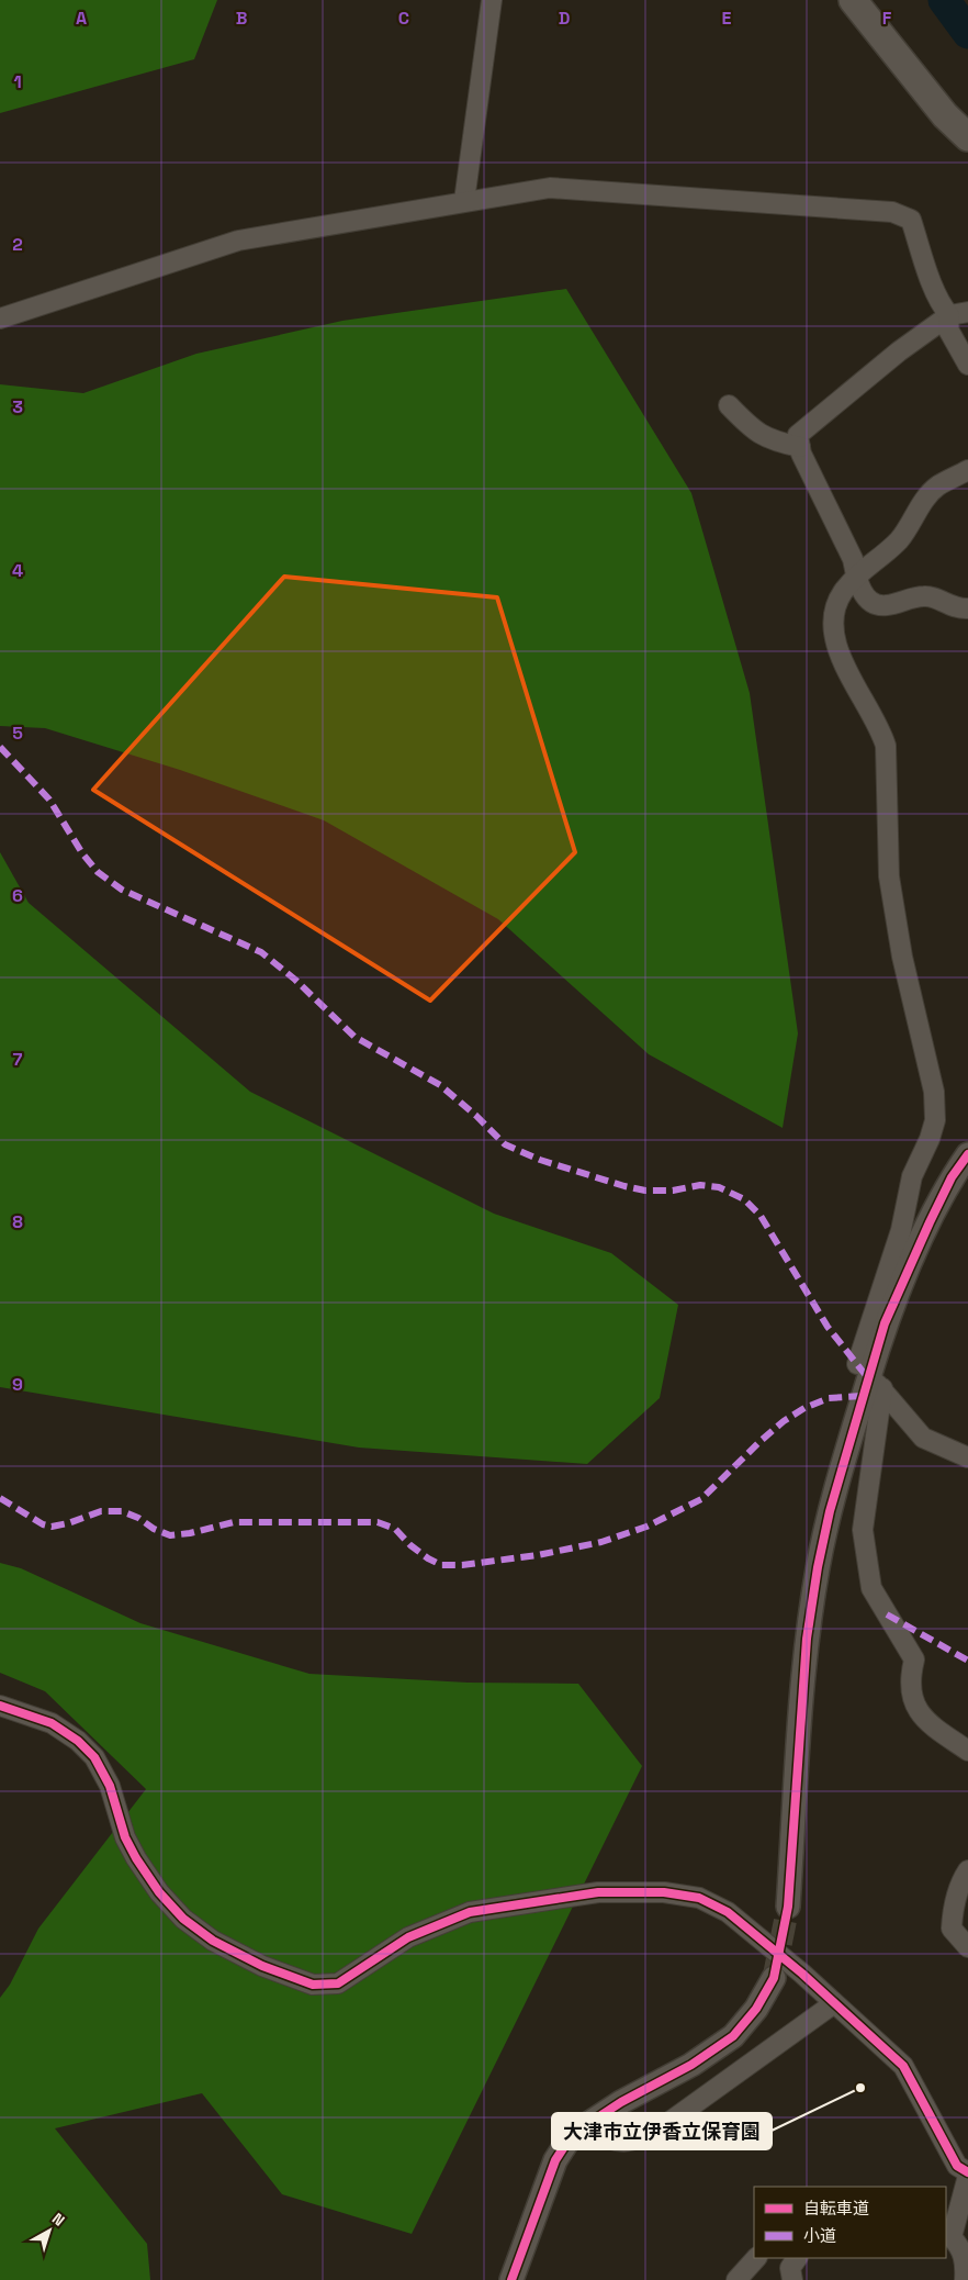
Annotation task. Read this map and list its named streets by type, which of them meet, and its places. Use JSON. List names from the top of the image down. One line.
{"places":["大津市立伊香立保育園"],"legend":["自転車道","小道"],"north":"top right","grid":{"columns":["A","B","C","D","E","F"],"rows":["1","2","3","4","5","6","7","8","9"]}}
